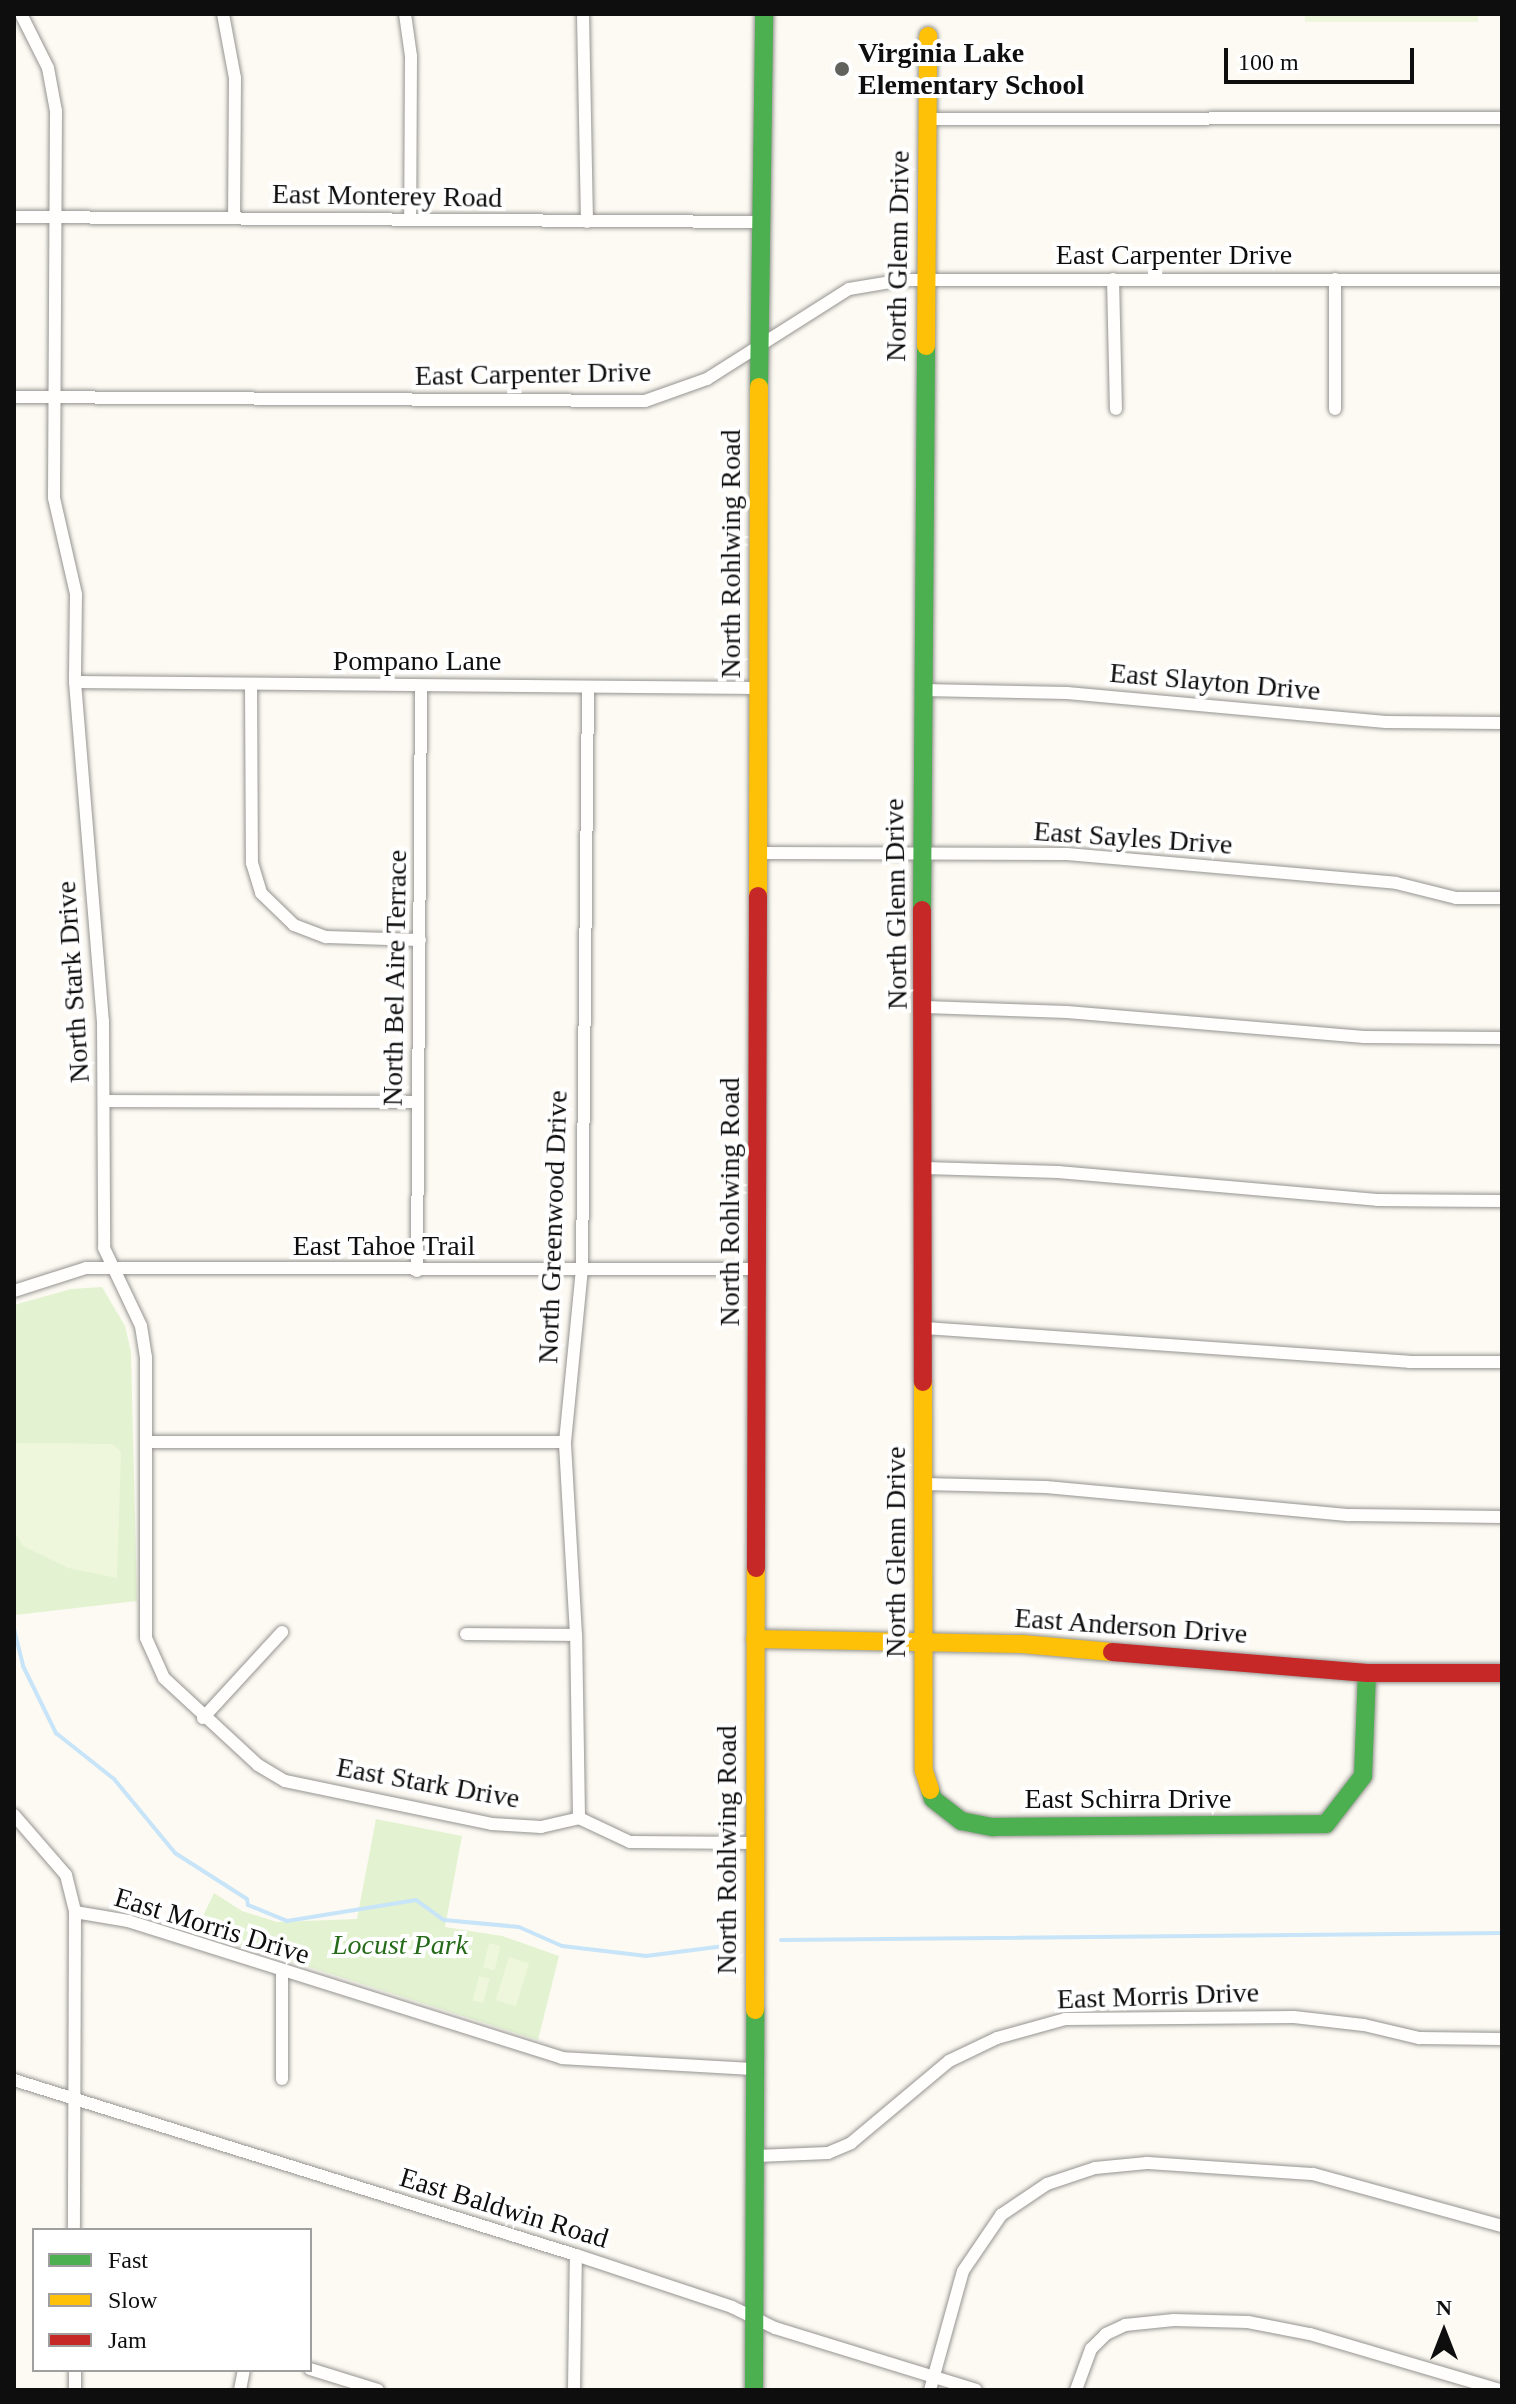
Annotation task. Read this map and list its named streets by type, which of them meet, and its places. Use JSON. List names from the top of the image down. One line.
{"streets":{"street":["East Monterey Road","East Carpenter Drive","North Glenn Drive","North Rohlwing Road","Pompano Lane","East Slayton Drive","East Sayles Drive","North Bel Aire Terrace","North Stark Drive","North Greenwood Drive","East Tahoe Trail","East Anderson Drive","East Stark Drive","East Schirra Drive","East Morris Drive","East Baldwin Road"]},"crossings":[["East Monterey Road","North Rohlwing Road"],["East Monterey Road","North Stark Drive"],["East Carpenter Drive","North Glenn Drive"],["East Carpenter Drive","North Rohlwing Road"],["East Carpenter Drive","North Stark Drive"],["North Glenn Drive","East Slayton Drive"],["North Glenn Drive","East Sayles Drive"],["North Glenn Drive","East Anderson Drive"],["North Glenn Drive","East Schirra Drive"],["North Rohlwing Road","Pompano Lane"],["North Rohlwing Road","East Sayles Drive"],["North Rohlwing Road","East Tahoe Trail"],["North Rohlwing Road","East Anderson Drive"],["North Rohlwing Road","East Morris Drive"],["North Rohlwing Road","East Baldwin Road"],["Pompano Lane","North Bel Aire Terrace"],["Pompano Lane","North Stark Drive"],["Pompano Lane","North Greenwood Drive"],["North Bel Aire Terrace","East Tahoe Trail"],["North Stark Drive","East Tahoe Trail"],["North Stark Drive","East Stark Drive"],["North Greenwood Drive","East Tahoe Trail"],["North Greenwood Drive","East Stark Drive"],["East Anderson Drive","East Schirra Drive"]],"parks":["Locust Park"],"places":["Virginia Lake Elementary School"],"legend":["Fast","Slow","Jam"],"scale_bar":"100 m","north":"top"}
